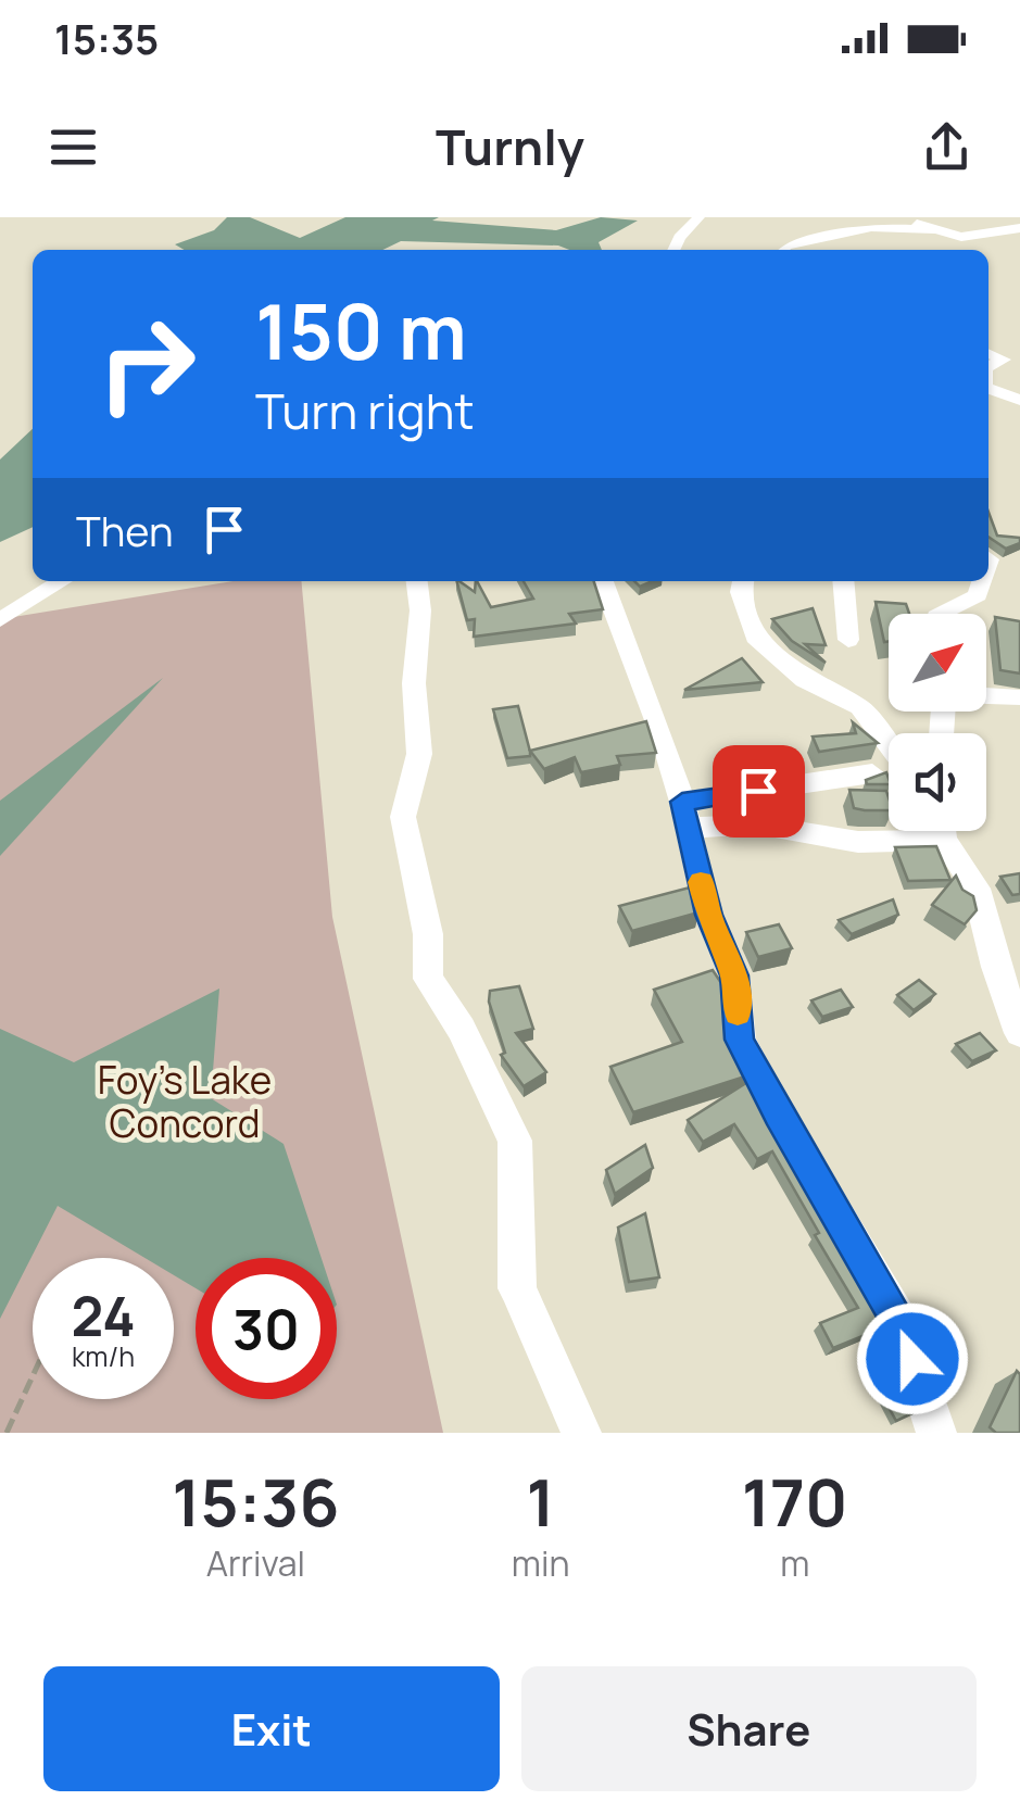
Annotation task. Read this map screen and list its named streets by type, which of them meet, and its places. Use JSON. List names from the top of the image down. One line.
{"parks":["Foy’s Lake Concord"],"north":"top right","page":{"status":"15:35","header":"Turnly","turn":["150 m","Turn right"],"then":"Then","speed":"24 km/h","limit":"30","eta":["15:36","Arrival","1","min","170","m"],"buttons":["Exit","Share"]}}
